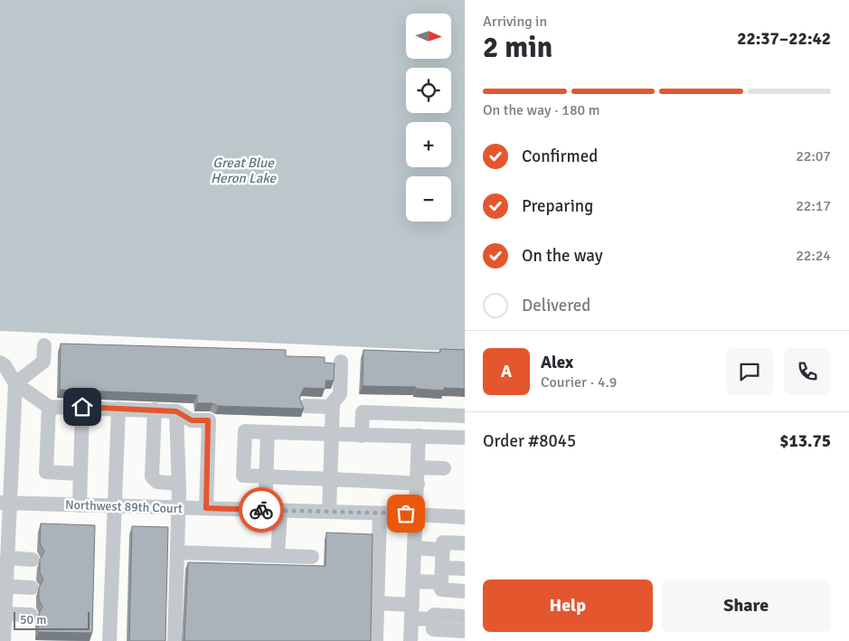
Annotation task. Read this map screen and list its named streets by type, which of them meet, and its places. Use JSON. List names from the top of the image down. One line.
{"streets":{"street":["Northwest 89th Court"]},"water":["Great Blue Heron Lake"],"scale_bar":"50 m","north":"right","page":{"heading":["2 min","Arriving in","22:37–22:42"],"panel":["Alex","Courier · 4.9","Order #8045","$13.75"],"map_buttons":["+","−"],"bar":"On the way · 180 m","list":[["Confirmed","22:07"],["Preparing","22:17"],["On the way","22:24"],"Delivered"],"round":"A","buttons":["Help","Share"],"scale":"50 m"}}
